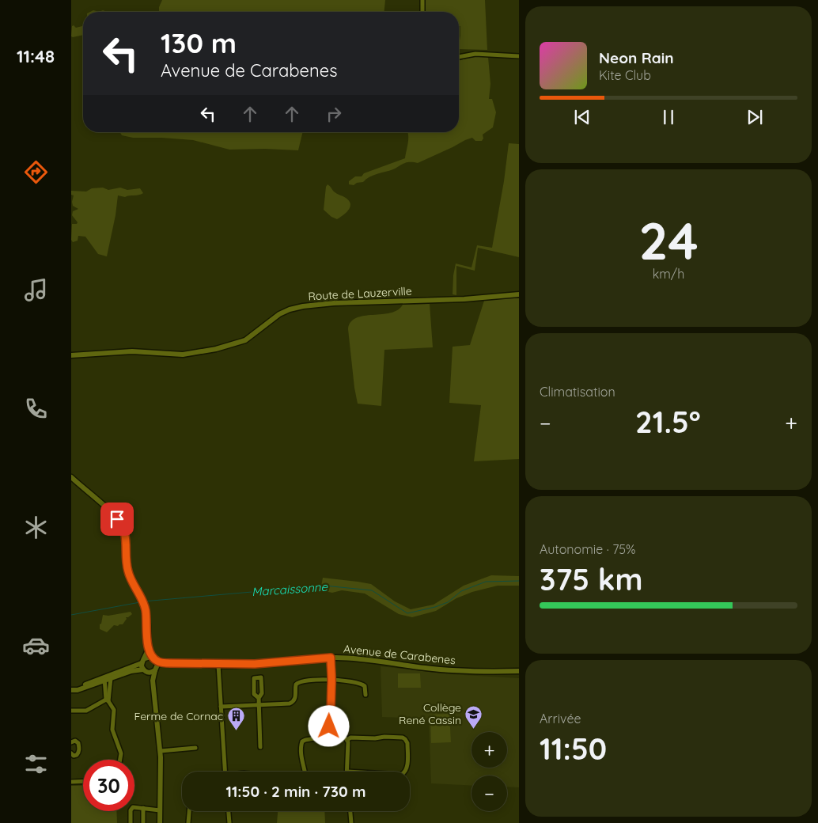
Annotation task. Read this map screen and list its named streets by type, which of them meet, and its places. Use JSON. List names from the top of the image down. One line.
{"streets":{"street":["Route de Lauzerville","Avenue de Carabenes"]},"water":["Marcaissonne"],"places":{"school or university":["Collège René Cassin"],"building":["Ferme de Cornac"]},"page":{"tabs":"11:48","turn":["130 m","Avenue de Carabenes"],"song":["Neon Rain","Kite Club"],"tile":[["24","km/h"],"Climatisation",["Autonomie · 75%","375 km"],["Arrivée","11:50"]],"heat":["−","21.5°","+"],"map_buttons":["+","−"],"limit":"30","trip":"11:50 · 2 min · 730 m"}}
